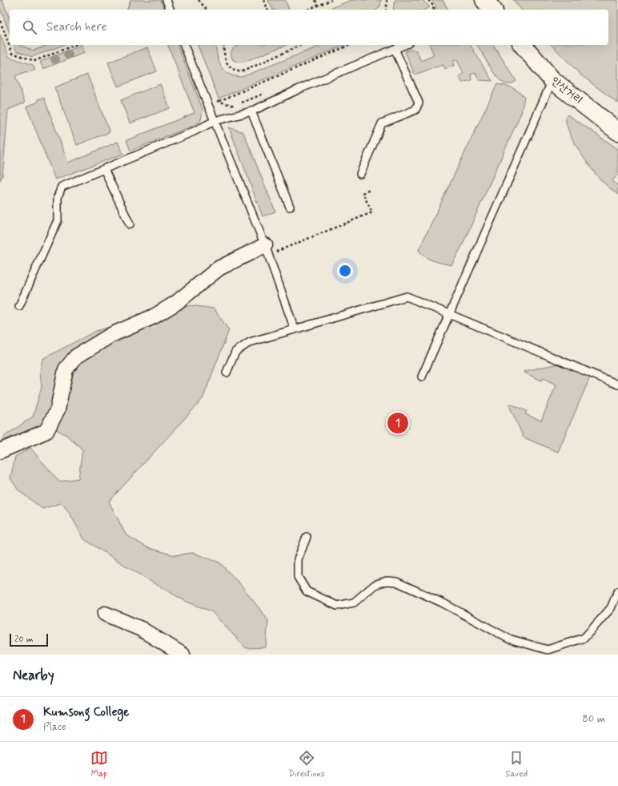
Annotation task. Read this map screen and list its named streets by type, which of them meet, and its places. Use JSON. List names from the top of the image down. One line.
{"streets":{"main road":["안산거리"]},"scale_bar":"20 m","page":{"search":"Search here","pins":"1","scale":"20 m","heading":"Nearby","list":[{"mark":"1","name":"Kumsong College","note":"Place","value":"80 m"}],"nav":["Map","Directions","Saved"]}}
